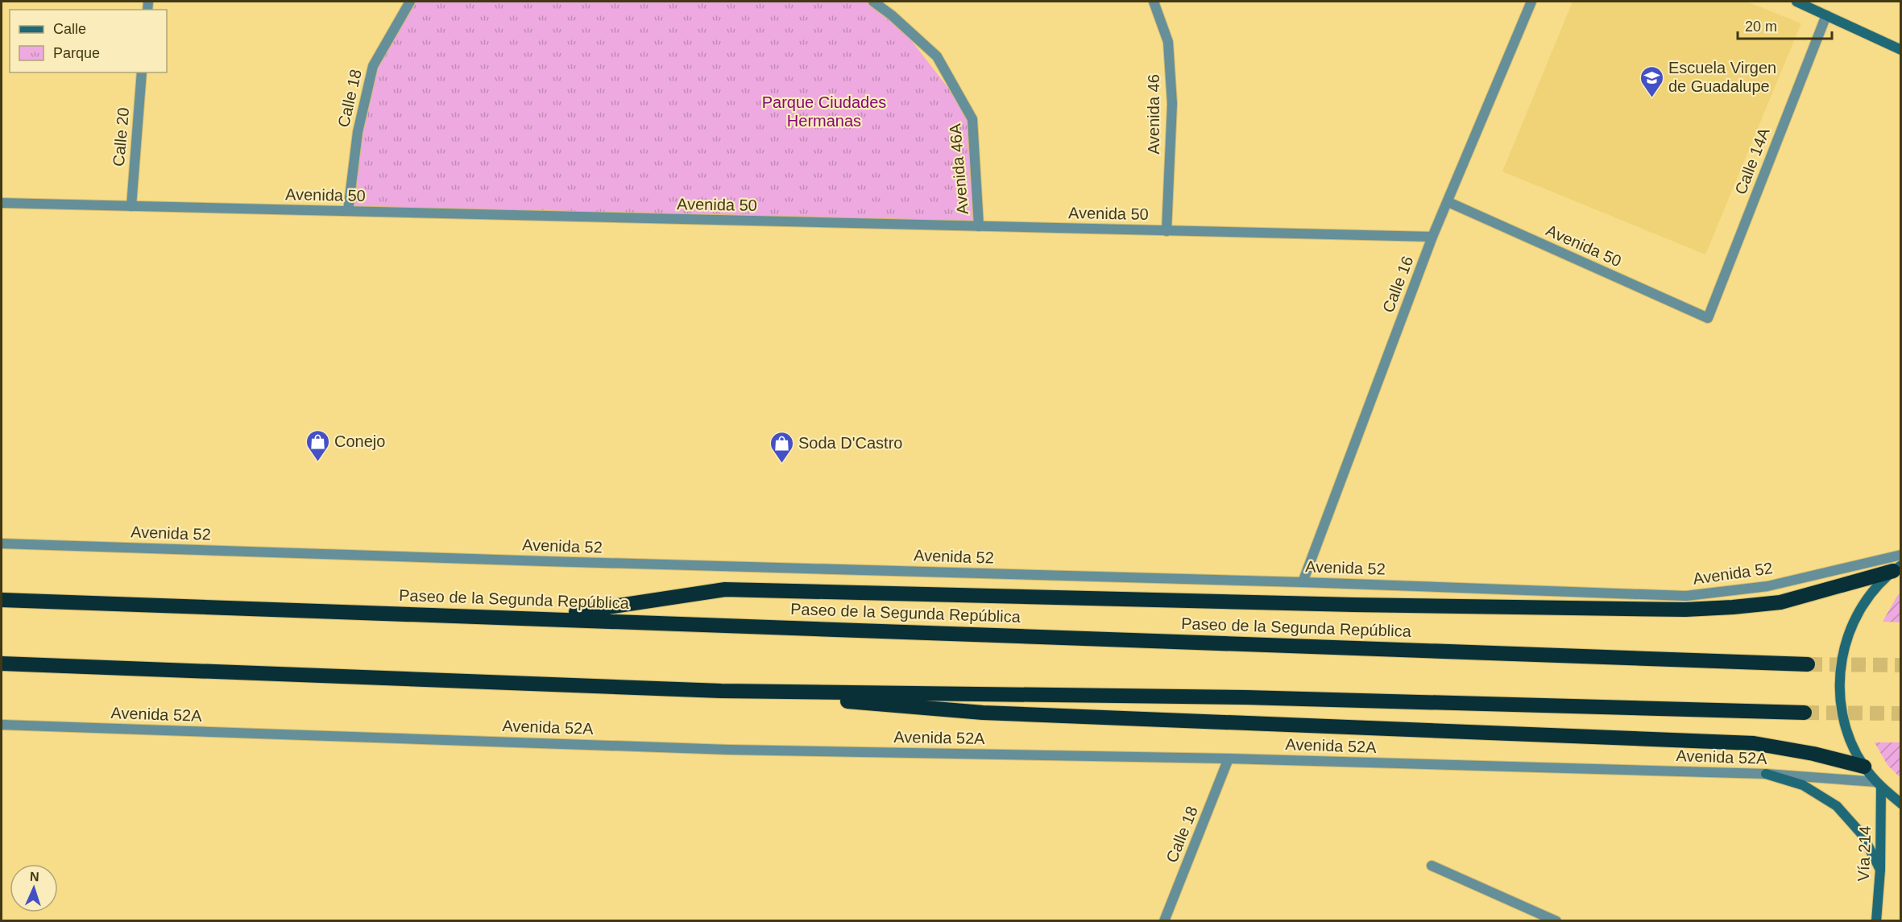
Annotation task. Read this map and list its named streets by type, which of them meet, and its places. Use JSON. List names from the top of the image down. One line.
{"streets":{"highway":["Paseo de la Segunda República"],"main road":["Vía 214"],"street":["Calle 18","Avenida 46","Calle 20","Calle 14A","Avenida 46A","Avenida 50","Calle 16","Avenida 52","Avenida 52A"]},"crossings":[["Calle 18","Avenida 50"],["Calle 18","Avenida 52A"],["Avenida 46","Avenida 50"],["Calle 20","Avenida 50"],["Calle 14A","Avenida 50"],["Avenida 46A","Avenida 50"],["Avenida 50","Calle 16"],["Calle 16","Avenida 52"],["Avenida 52A","Vía 214"]],"parks":["Parque Ciudades Hermanas"],"places":{"school or university":["Escuela Virgen de Guadalupe"],"shop":["Conejo","Soda D'Castro"]},"legend":["Calle","Parque"],"scale_bar":"20 m","north":"top"}
